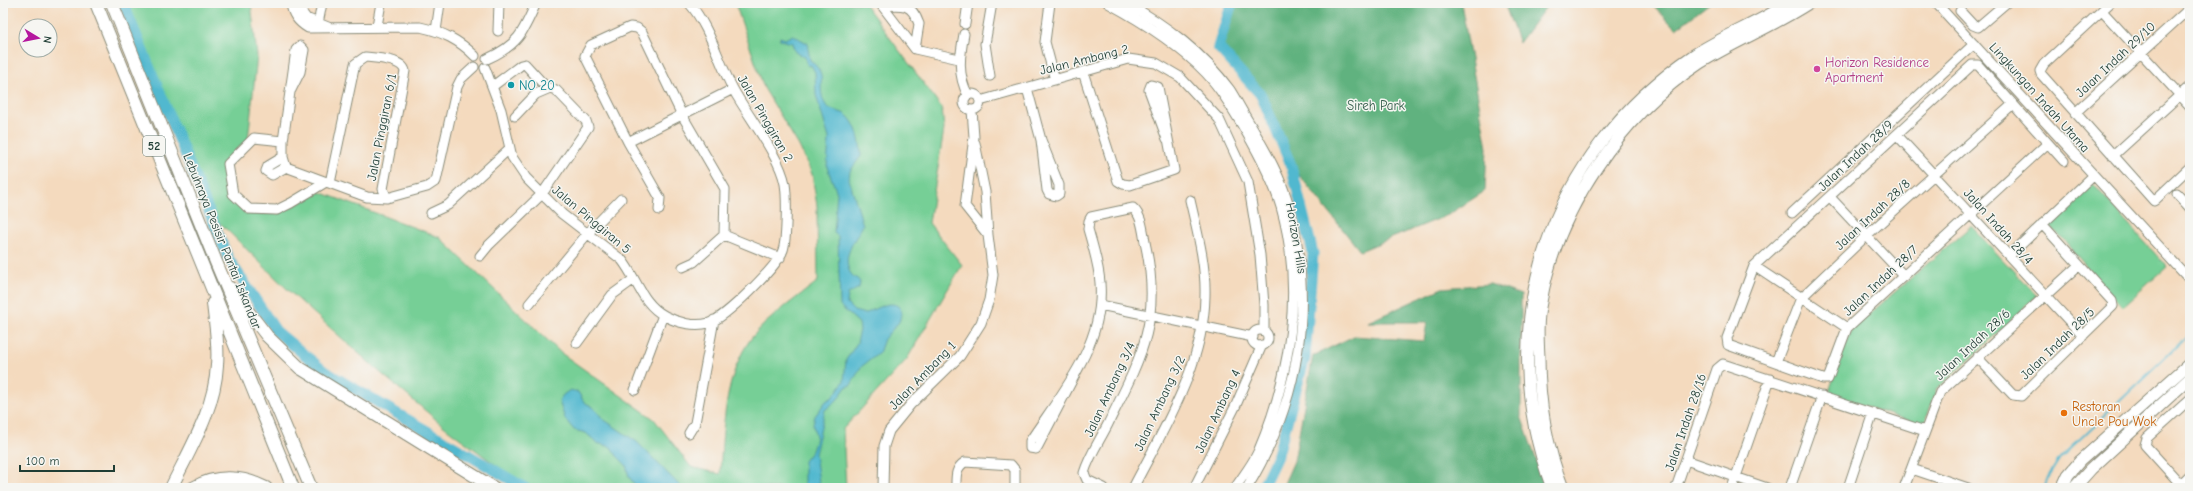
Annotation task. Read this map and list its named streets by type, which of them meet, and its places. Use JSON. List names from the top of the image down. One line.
{"streets":{"highway":["52","Lebuhraya Pesisir Pantai Iskandar"],"street":["Jalan Ambang 2","Jalan Indah 29/10","Lingkungan Indah Utama","Jalan Pinggiran 2","Jalan Pinggiran 6/1","Jalan Indah 28/9","Jalan Indah 28/8","Jalan Pinggiran 5","Jalan Indah 28/4","Horizon Hills","Jalan Indah 28/7","Jalan Indah 28/5","Jalan Indah 28/6","Jalan Ambang 1","Jalan Ambang 3/4","Jalan Ambang 3/2","Jalan Ambang 4","Jalan Indah 28/16"]},"crossings":[["Jalan Ambang 2","Jalan Ambang 1"],["Jalan Ambang 2","Jalan Ambang 4"],["Jalan Pinggiran 2","Jalan Pinggiran 5"],["Jalan Indah 28/9","Jalan Indah 28/8"],["Jalan Indah 28/9","Jalan Indah 28/4"],["Jalan Indah 28/9","Jalan Indah 28/7"],["Jalan Indah 28/8","Jalan Indah 28/4"],["Jalan Indah 28/8","Jalan Indah 28/7"],["Jalan Indah 28/4","Jalan Indah 28/7"],["Jalan Indah 28/4","Jalan Indah 28/5"],["Jalan Indah 28/4","Jalan Indah 28/6"],["Jalan Indah 28/5","Jalan Indah 28/6"]],"parks":["Sireh Park"],"places":["Horizon Residence Apartment","NO 20","Restoran Uncle Pou Wok"],"scale_bar":"100 m","north":"right"}
